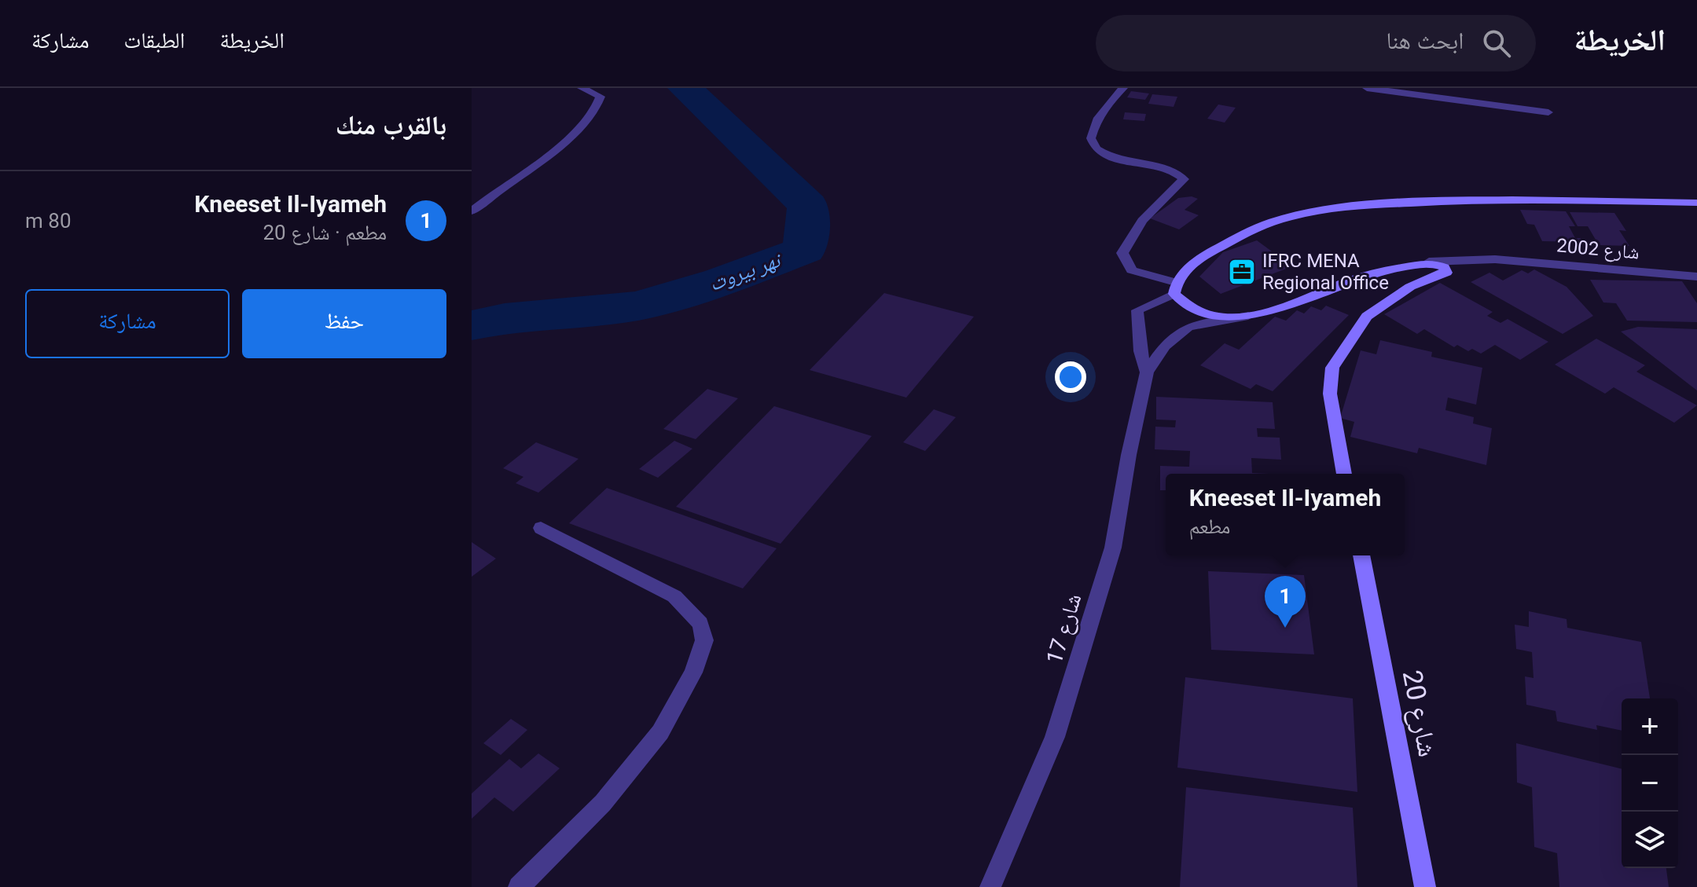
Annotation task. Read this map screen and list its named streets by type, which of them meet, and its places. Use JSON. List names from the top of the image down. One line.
{"streets":{"street":["شارع 2002","شارع 17","شارع 20"]},"water":["نهر بيروت"],"places":{"office":["IFRC MENA Regional Office"]},"page":{"header":"الخريطة","search":"ابحث هنا","nav":["الخريطة","الطبقات","مشاركة"],"heading":"بالقرب منك","list":[{"mark":"1","name":"Kneeset Il-Iyameh","note":"مطعم · شارع 20","value":"80 m"}],"buttons":["حفظ","مشاركة"],"popup":["Kneeset Il-Iyameh","مطعم"],"pins":"1","map_buttons":["+","−"]}}
